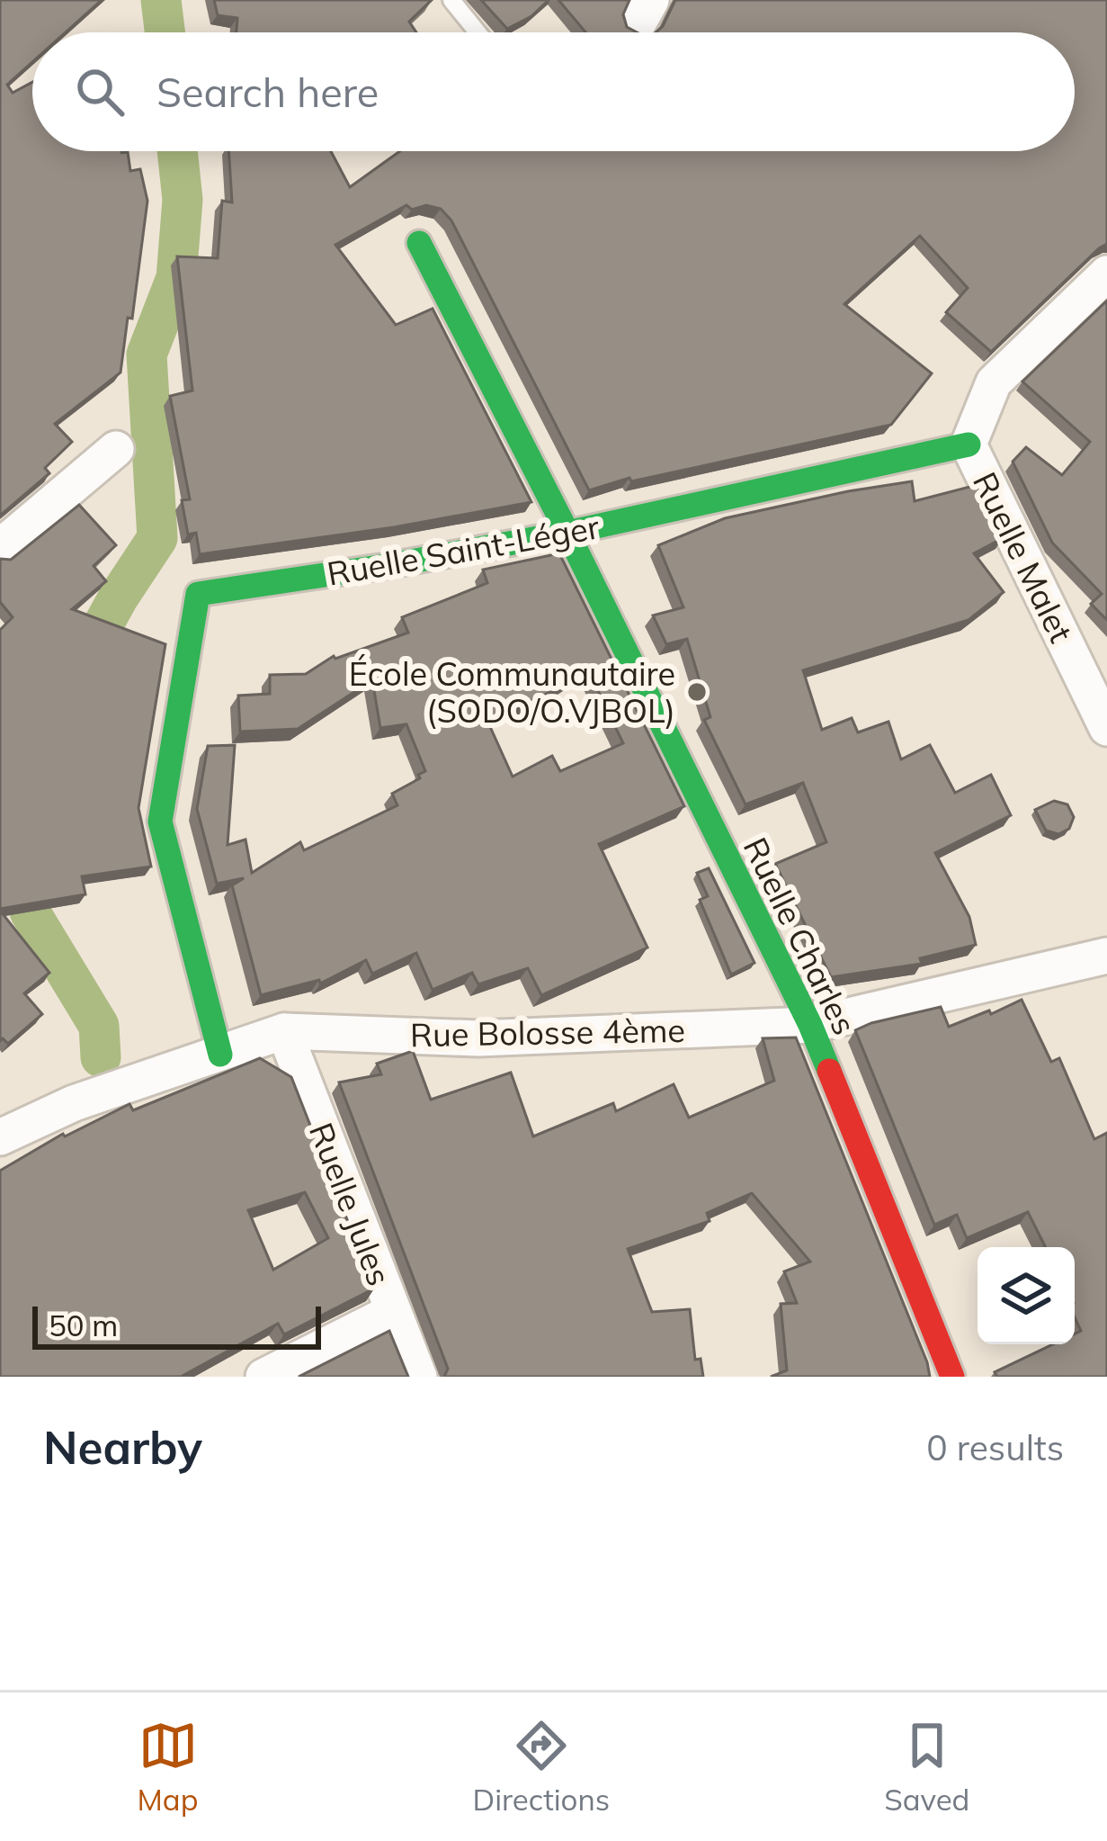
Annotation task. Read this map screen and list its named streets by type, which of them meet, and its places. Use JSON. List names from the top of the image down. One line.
{"streets":{"street":["Ruelle Saint-Léger","Ruelle Malet","Ruelle Charles","Rue Bolosse 4ème","Ruelle Jules"]},"crossings":[["Ruelle Saint-Léger","Ruelle Malet"],["Ruelle Saint-Léger","Ruelle Charles"],["Ruelle Saint-Léger","Rue Bolosse 4ème"],["Ruelle Charles","Rue Bolosse 4ème"],["Rue Bolosse 4ème","Ruelle Jules"]],"places":["École Communautaire (SODO/O.VJBOL)"],"scale_bar":"50 m","page":{"search":"Search here","scale":"50 m","heading":["Nearby","0 results"],"nav":["Map","Directions","Saved"]}}
